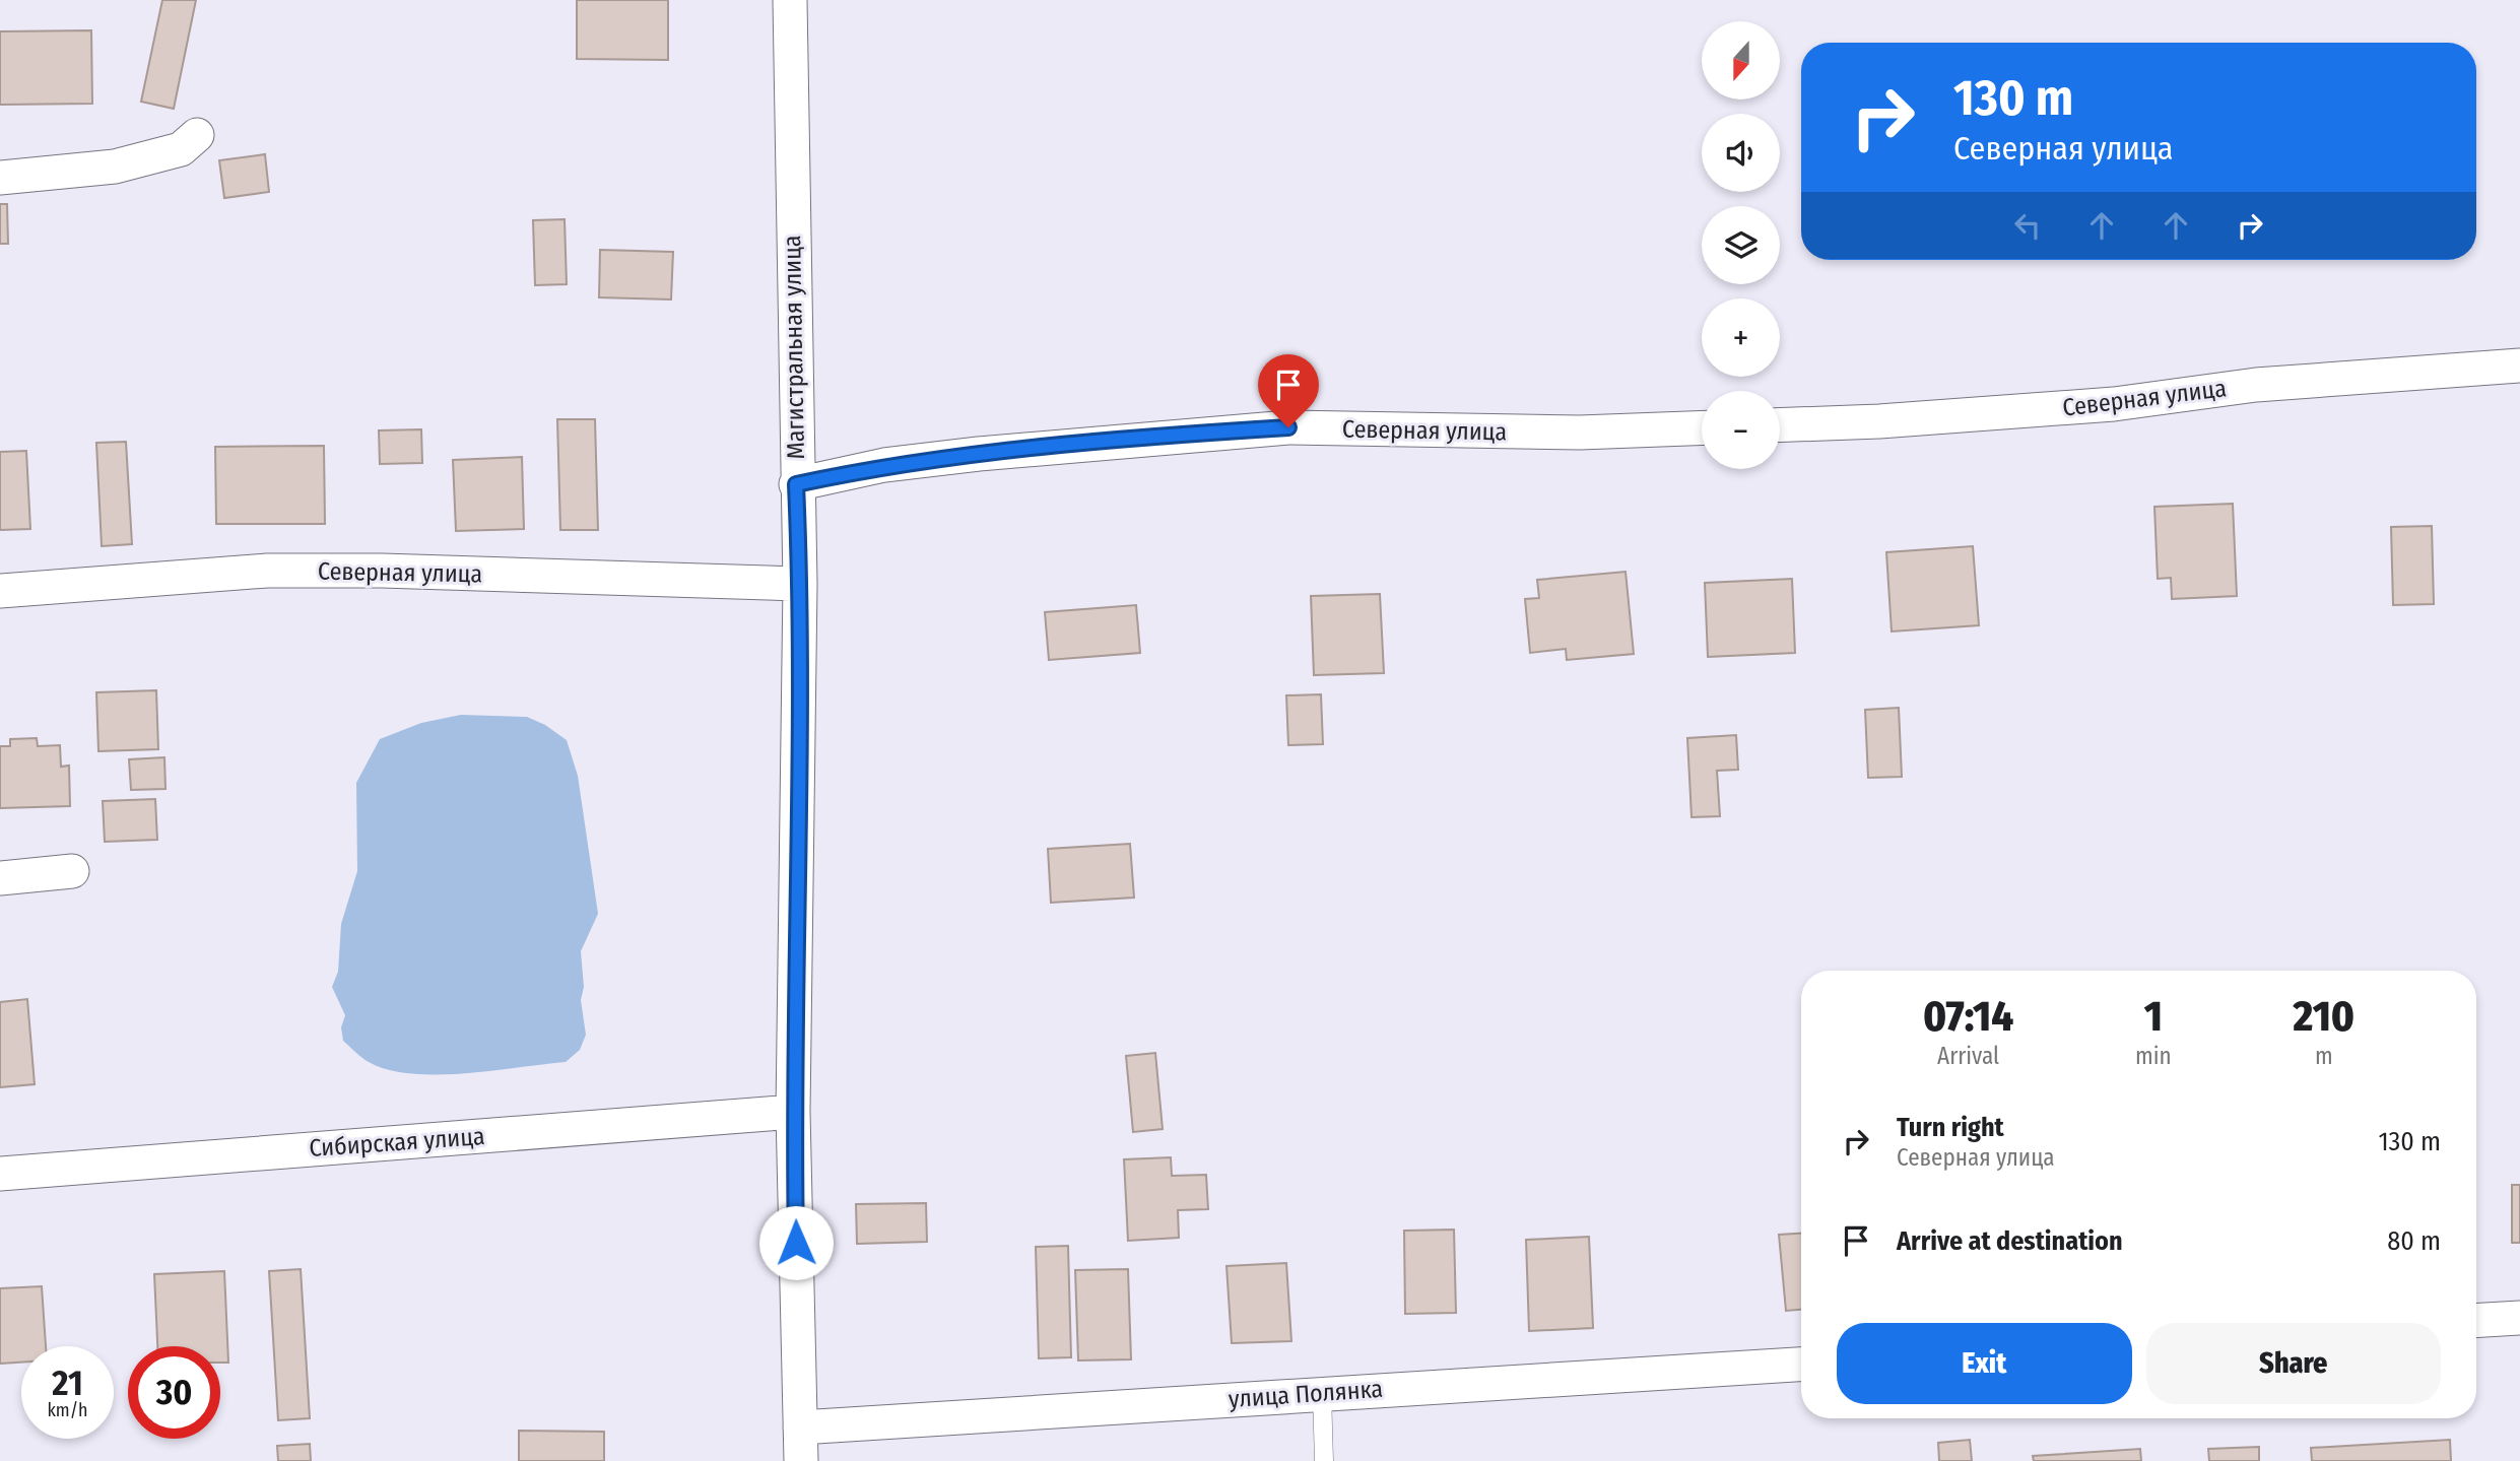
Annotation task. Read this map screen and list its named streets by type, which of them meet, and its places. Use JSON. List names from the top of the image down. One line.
{"streets":{"street":["Магистральная улица","Северная улица","Сибирская улица","улица Полянка"]},"crossings":[["Магистральная улица","Северная улица"],["Магистральная улица","Сибирская улица"],["Магистральная улица","улица Полянка"]],"north":"bottom","page":{"map_buttons":["+","−"],"turn":["130 m","Северная улица"],"eta":["07:14","Arrival","1","min","210","m"],"list":[{"name":"Turn right","note":"Северная улица","value":"130 m"},{"name":"Arrive at destination","value":"80 m"}],"buttons":["Exit","Share"],"speed":"21 km/h","limit":"30"}}
